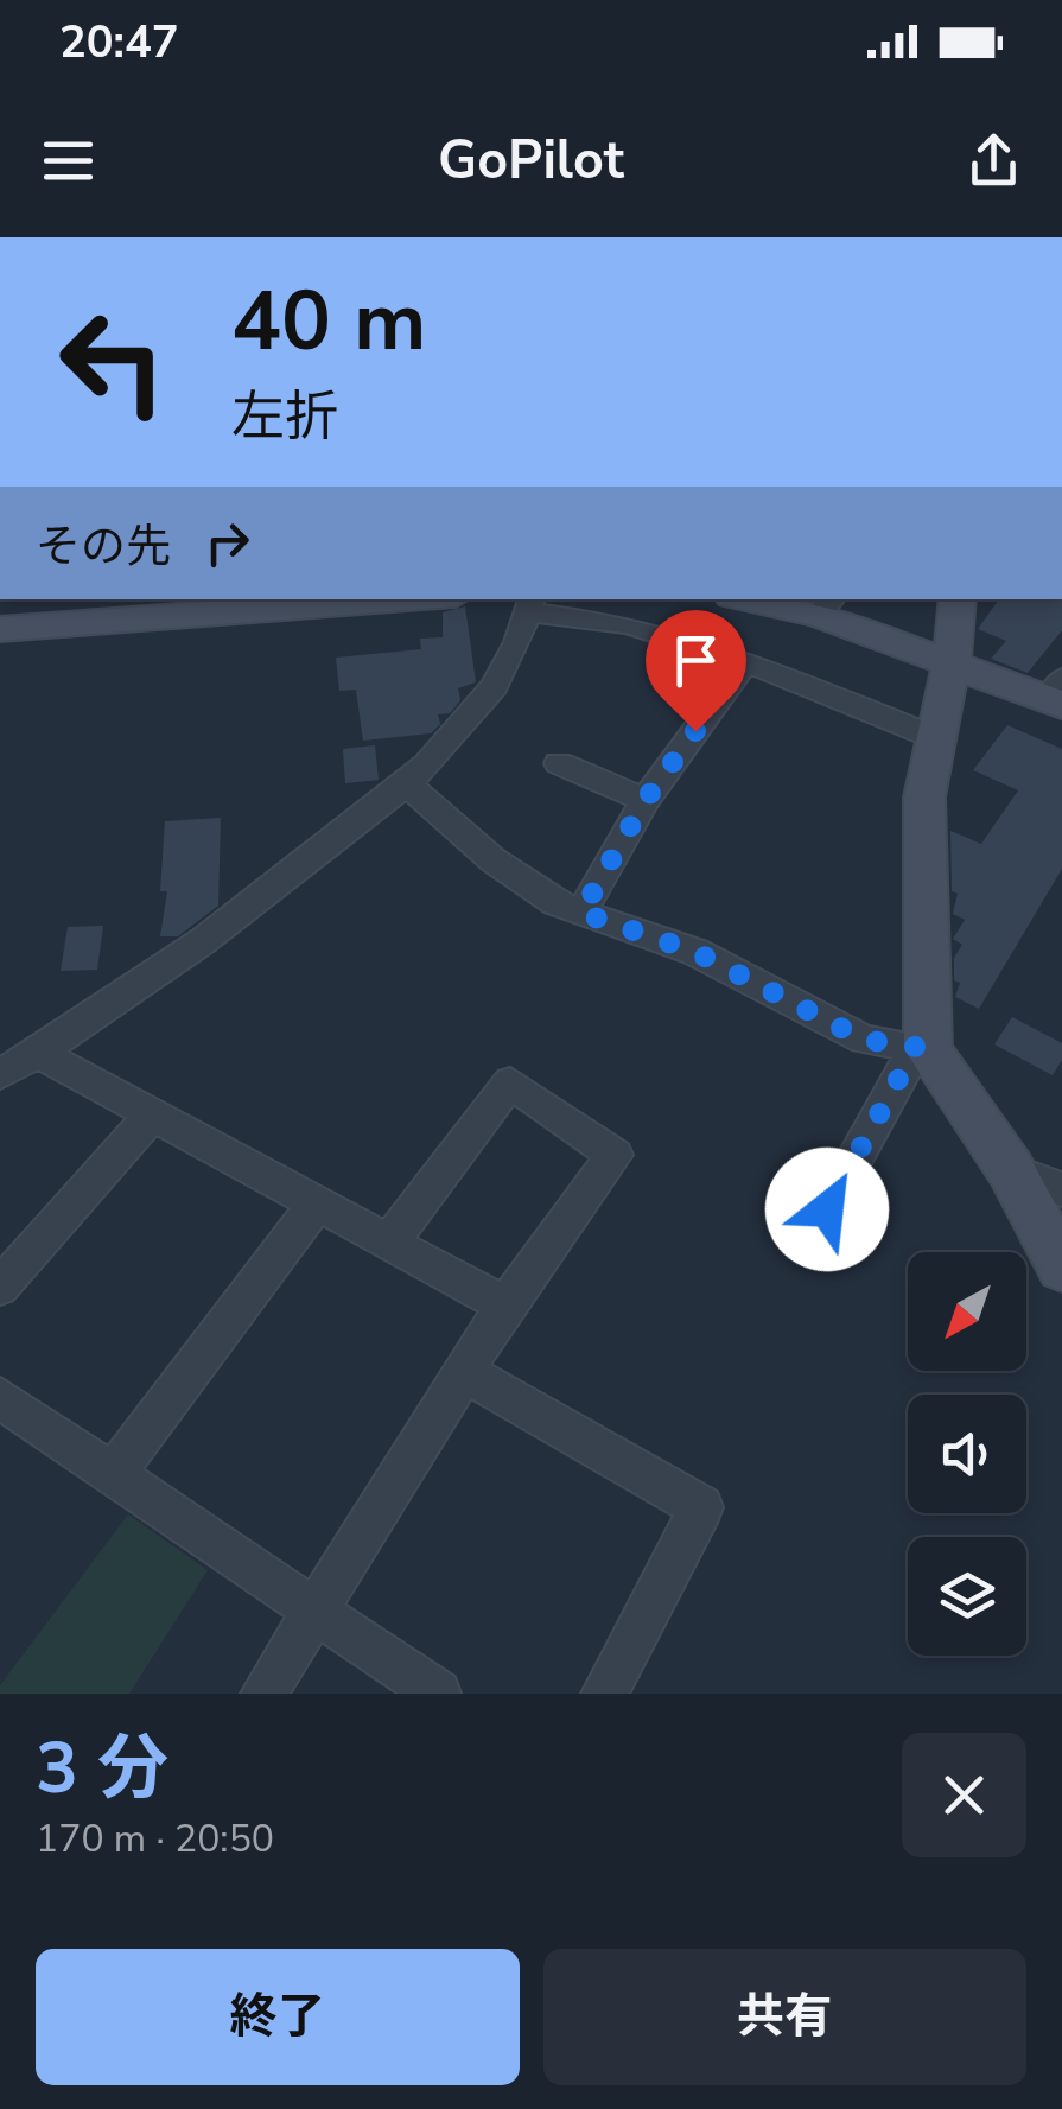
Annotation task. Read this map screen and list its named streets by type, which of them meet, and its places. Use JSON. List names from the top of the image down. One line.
{"north":"bottom left","page":{"status":"20:47","header":"GoPilot","turn":["40 m","左折"],"then":"その先","heading":["3 分","170 m · 20:50"],"buttons":["終了","共有"]}}
